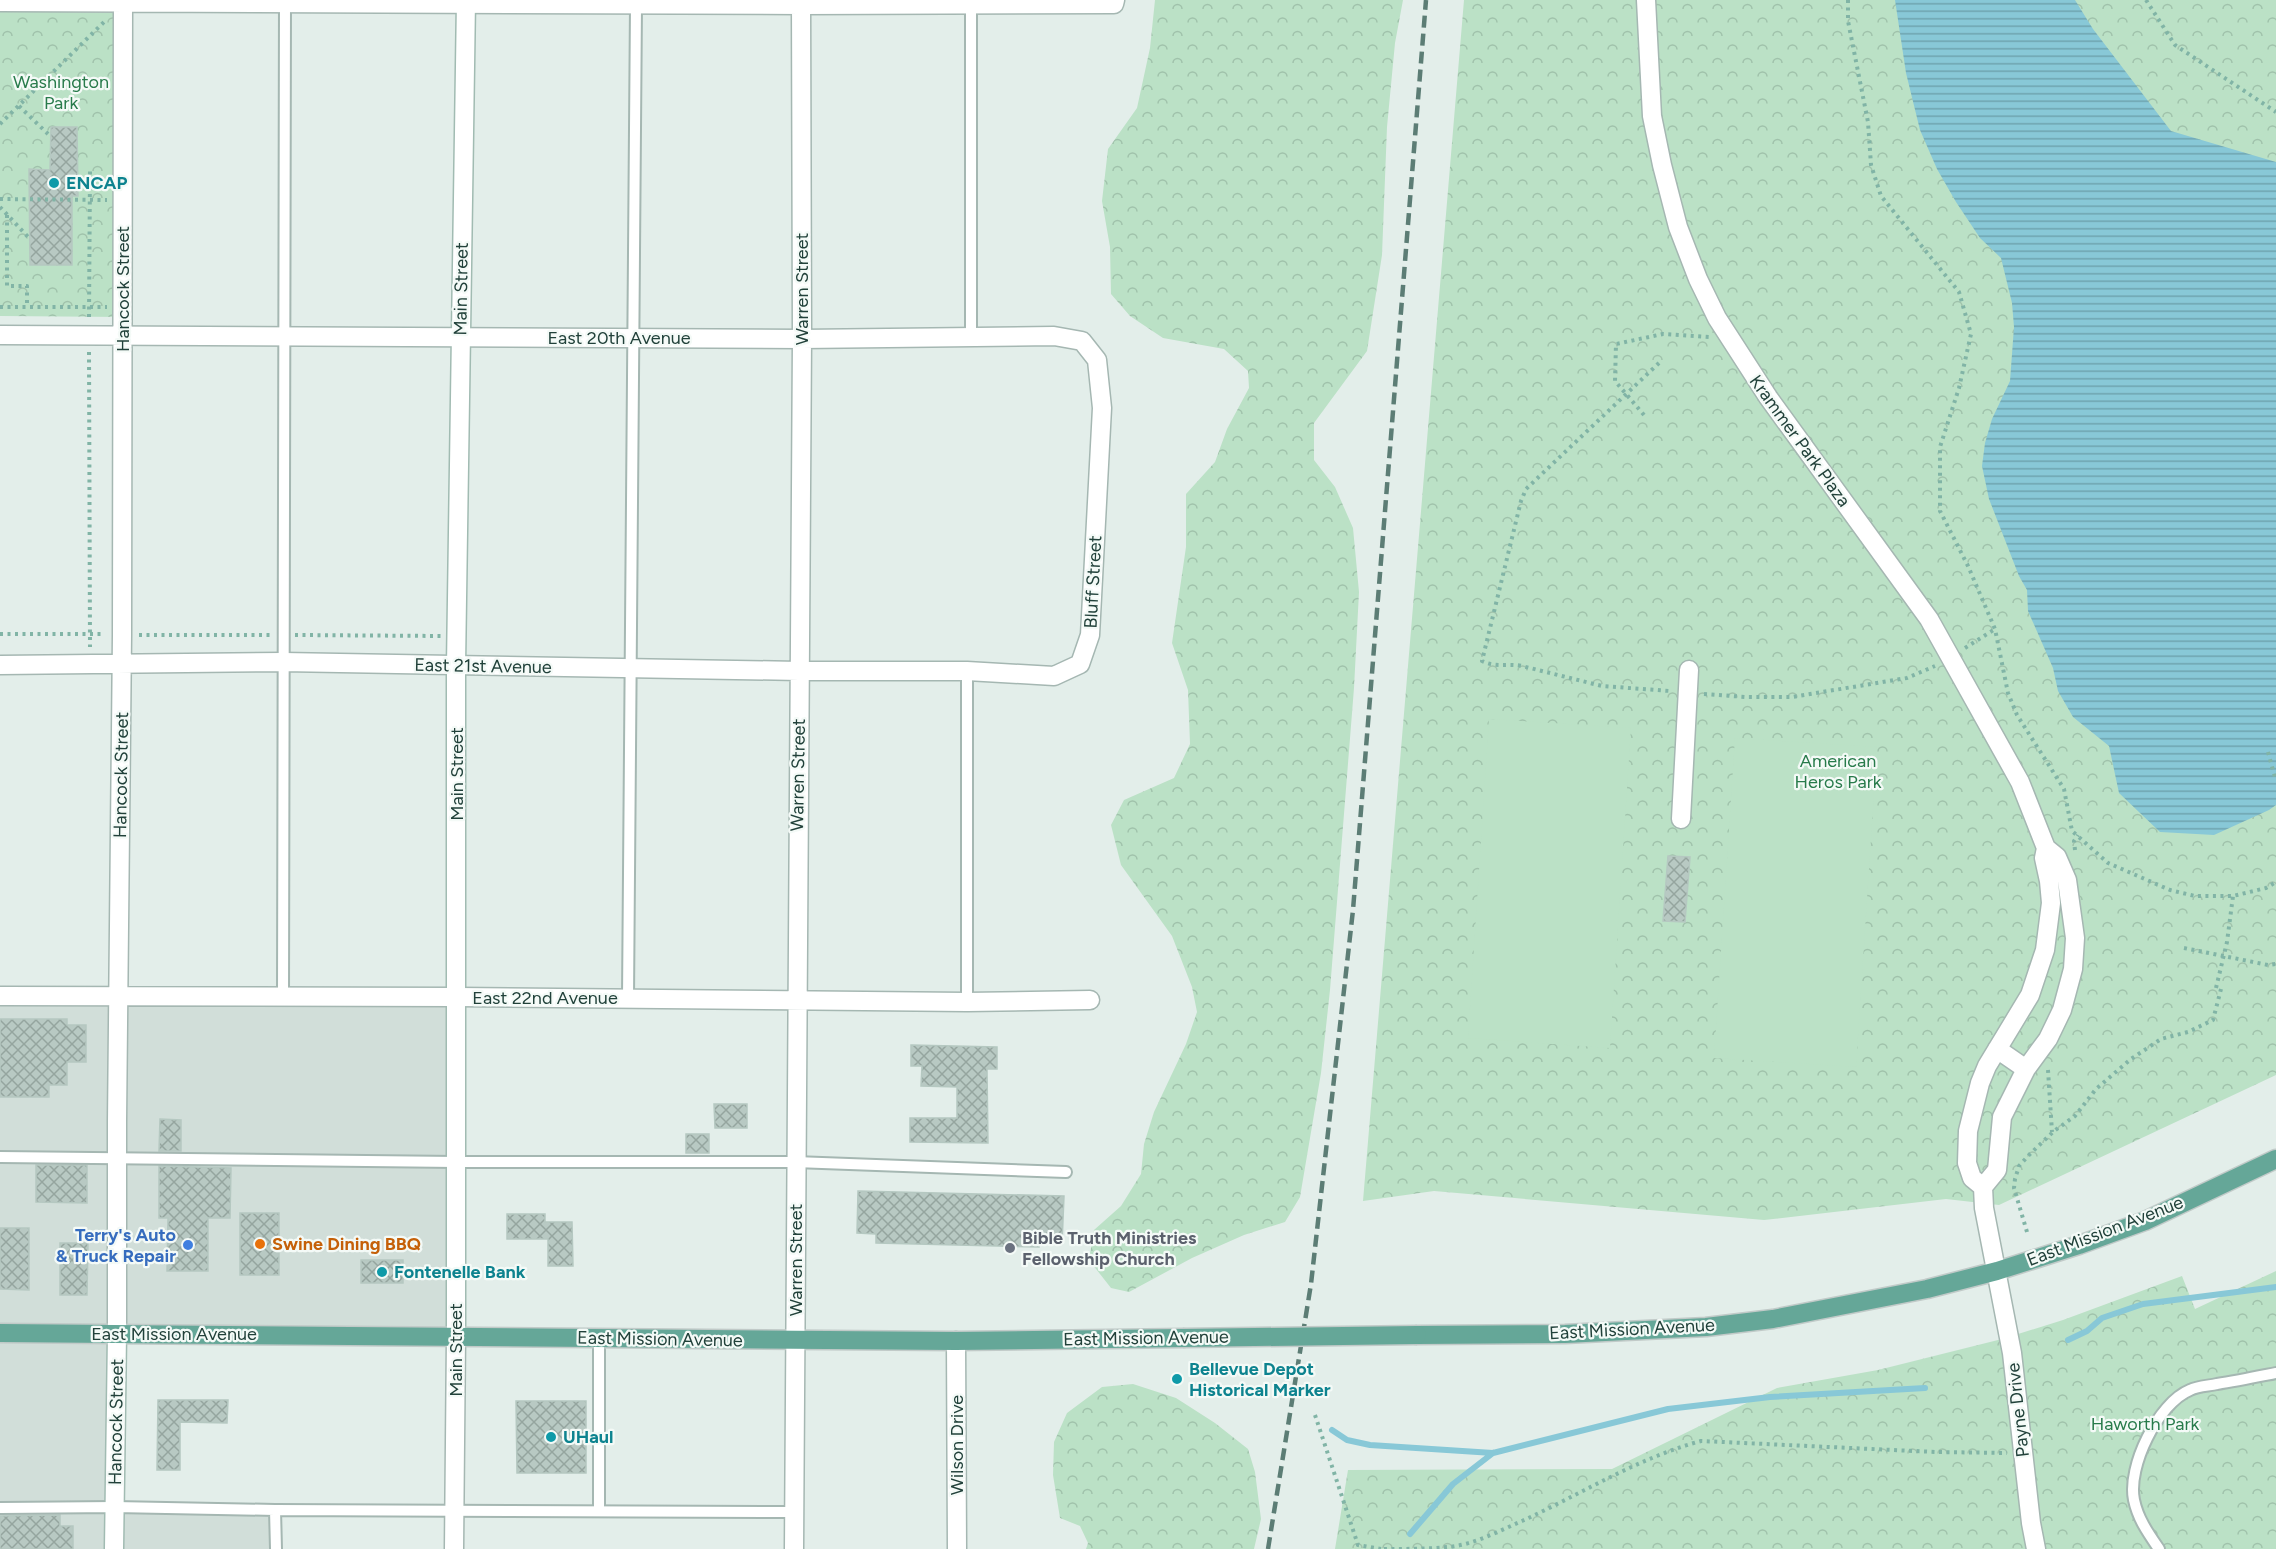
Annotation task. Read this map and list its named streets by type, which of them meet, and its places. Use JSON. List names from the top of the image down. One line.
{"streets":{"main road":["East Mission Avenue"],"street":["Hancock Street","Main Street","Warren Street","East 20th Avenue","Krammer Park Plaza","Bluff Street","East 21st Avenue","East 22nd Avenue","Payne Drive","Wilson Drive"]},"crossings":[["Hancock Street","East 20th Avenue"],["Hancock Street","East 21st Avenue"],["Hancock Street","East 22nd Avenue"],["Hancock Street","East Mission Avenue"],["Main Street","East 20th Avenue"],["Main Street","East 21st Avenue"],["Main Street","East 22nd Avenue"],["Main Street","East Mission Avenue"],["Warren Street","East 20th Avenue"],["Warren Street","East 21st Avenue"],["Warren Street","East 22nd Avenue"],["Warren Street","East Mission Avenue"],["East 20th Avenue","Bluff Street"],["Krammer Park Plaza","East Mission Avenue"],["Krammer Park Plaza","Payne Drive"],["Bluff Street","East 21st Avenue"],["East Mission Avenue","Payne Drive"],["East Mission Avenue","Wilson Drive"]],"parks":["Washington Park","American Heros Park","Haworth Park"],"places":["ENCAP","Swine Dining BBQ","Terry's Auto & Truck Repair","Bible Truth Ministries Fellowship Church","Fontenelle Bank","Bellevue Depot Historical Marker","UHaul"]}
